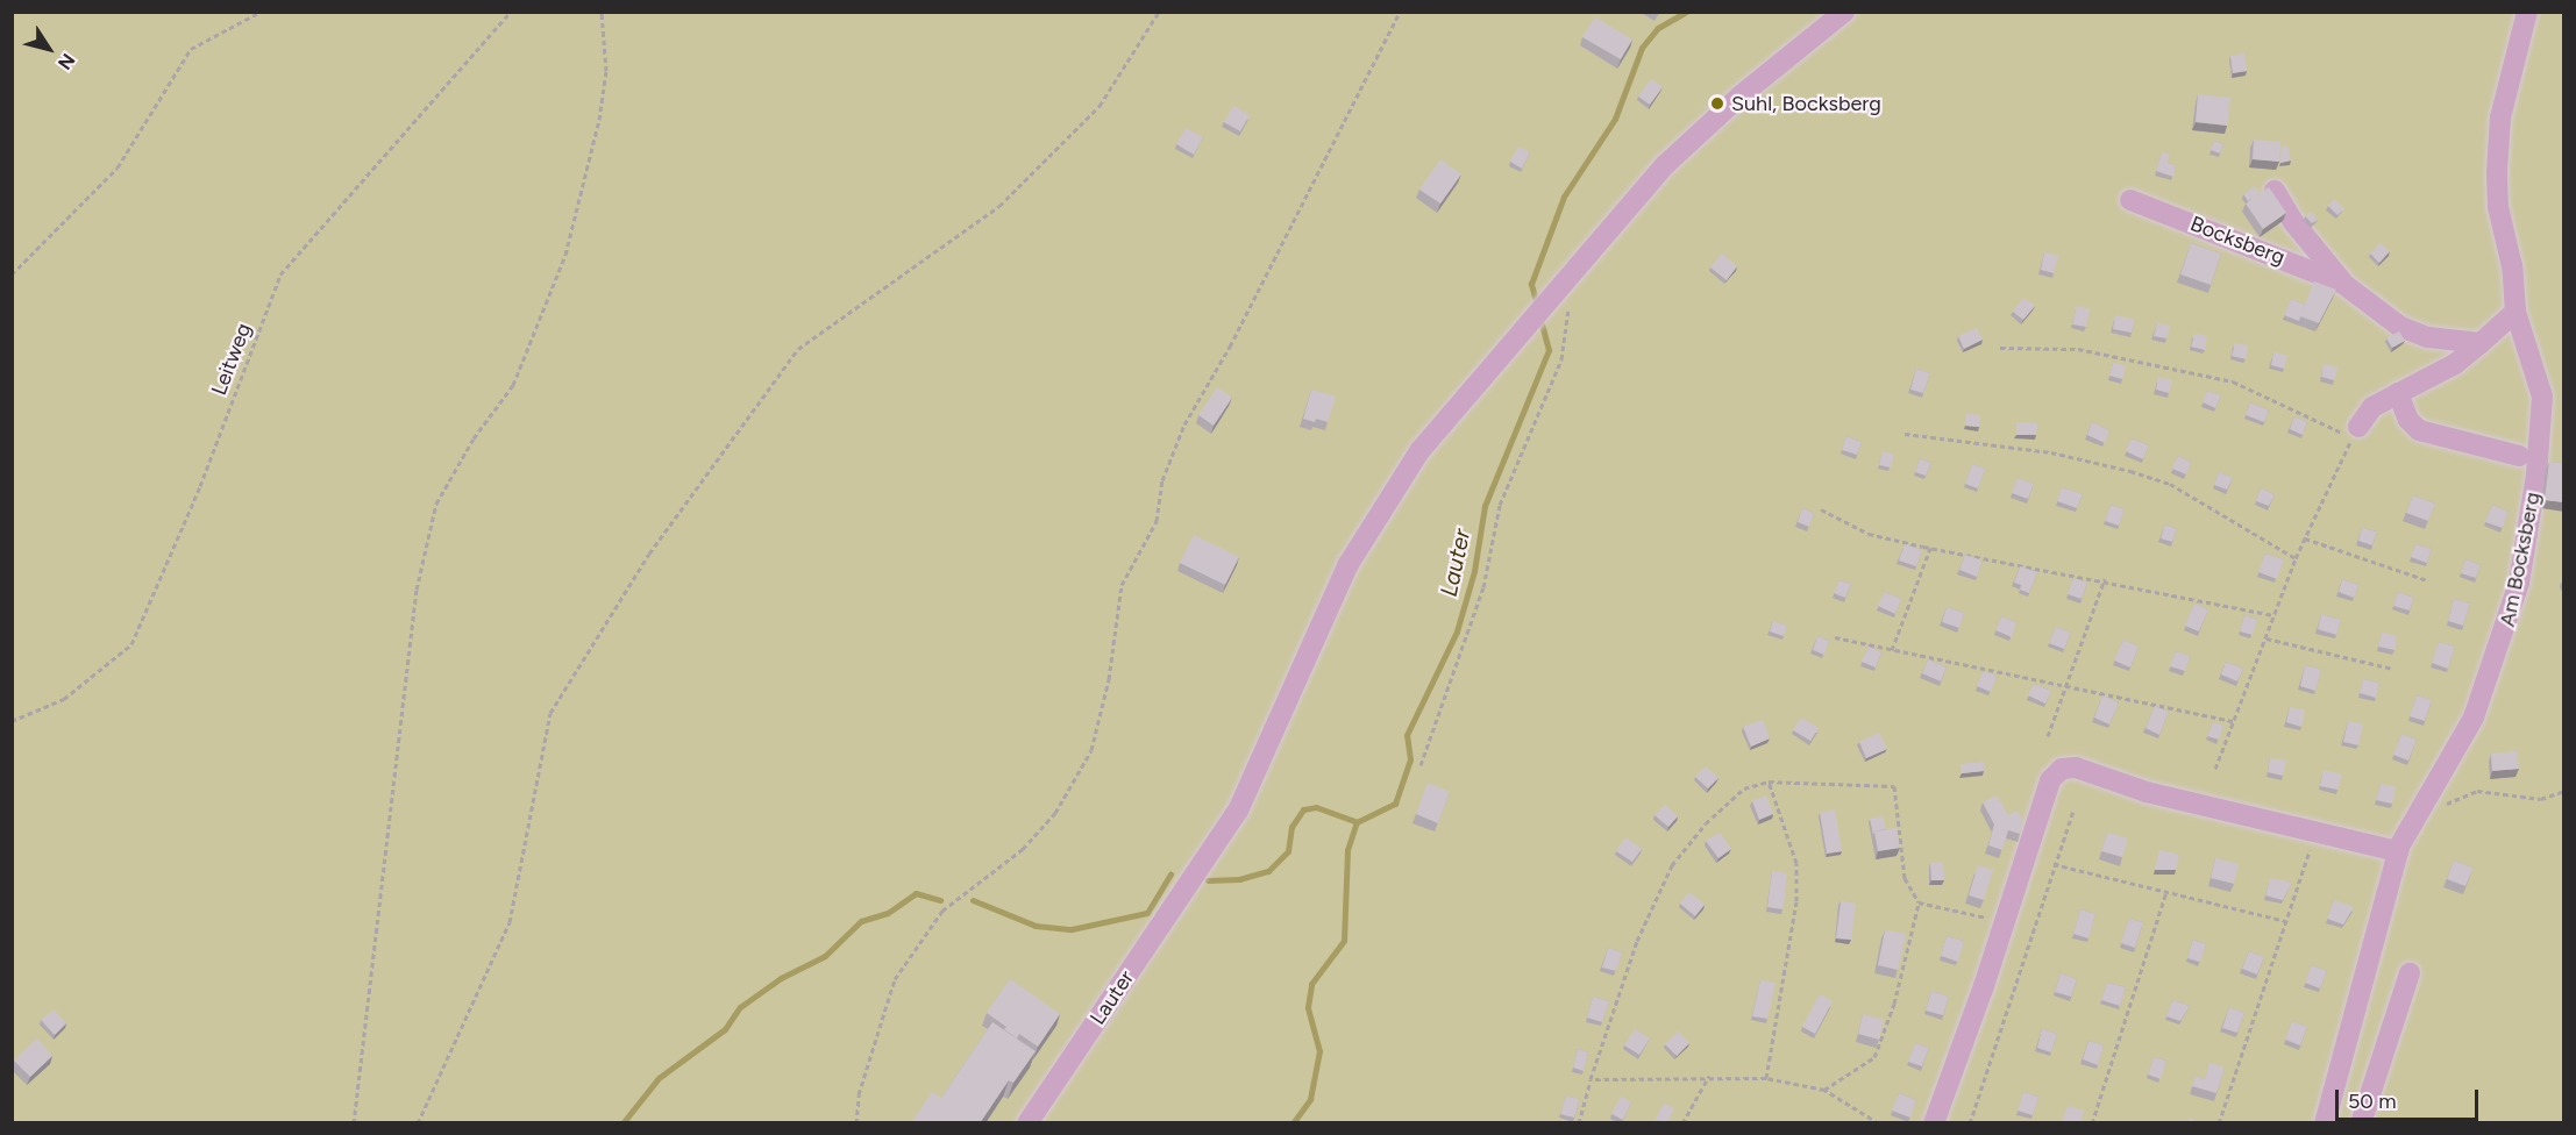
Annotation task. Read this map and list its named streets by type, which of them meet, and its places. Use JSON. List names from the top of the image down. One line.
{"streets":{"street":["Bocksberg","Am Bocksberg","Lauter"],"path":["Leitweg"]},"water":["Lauter"],"places":["Suhl, Bocksberg"],"scale_bar":"50 m","north":"bottom right"}
